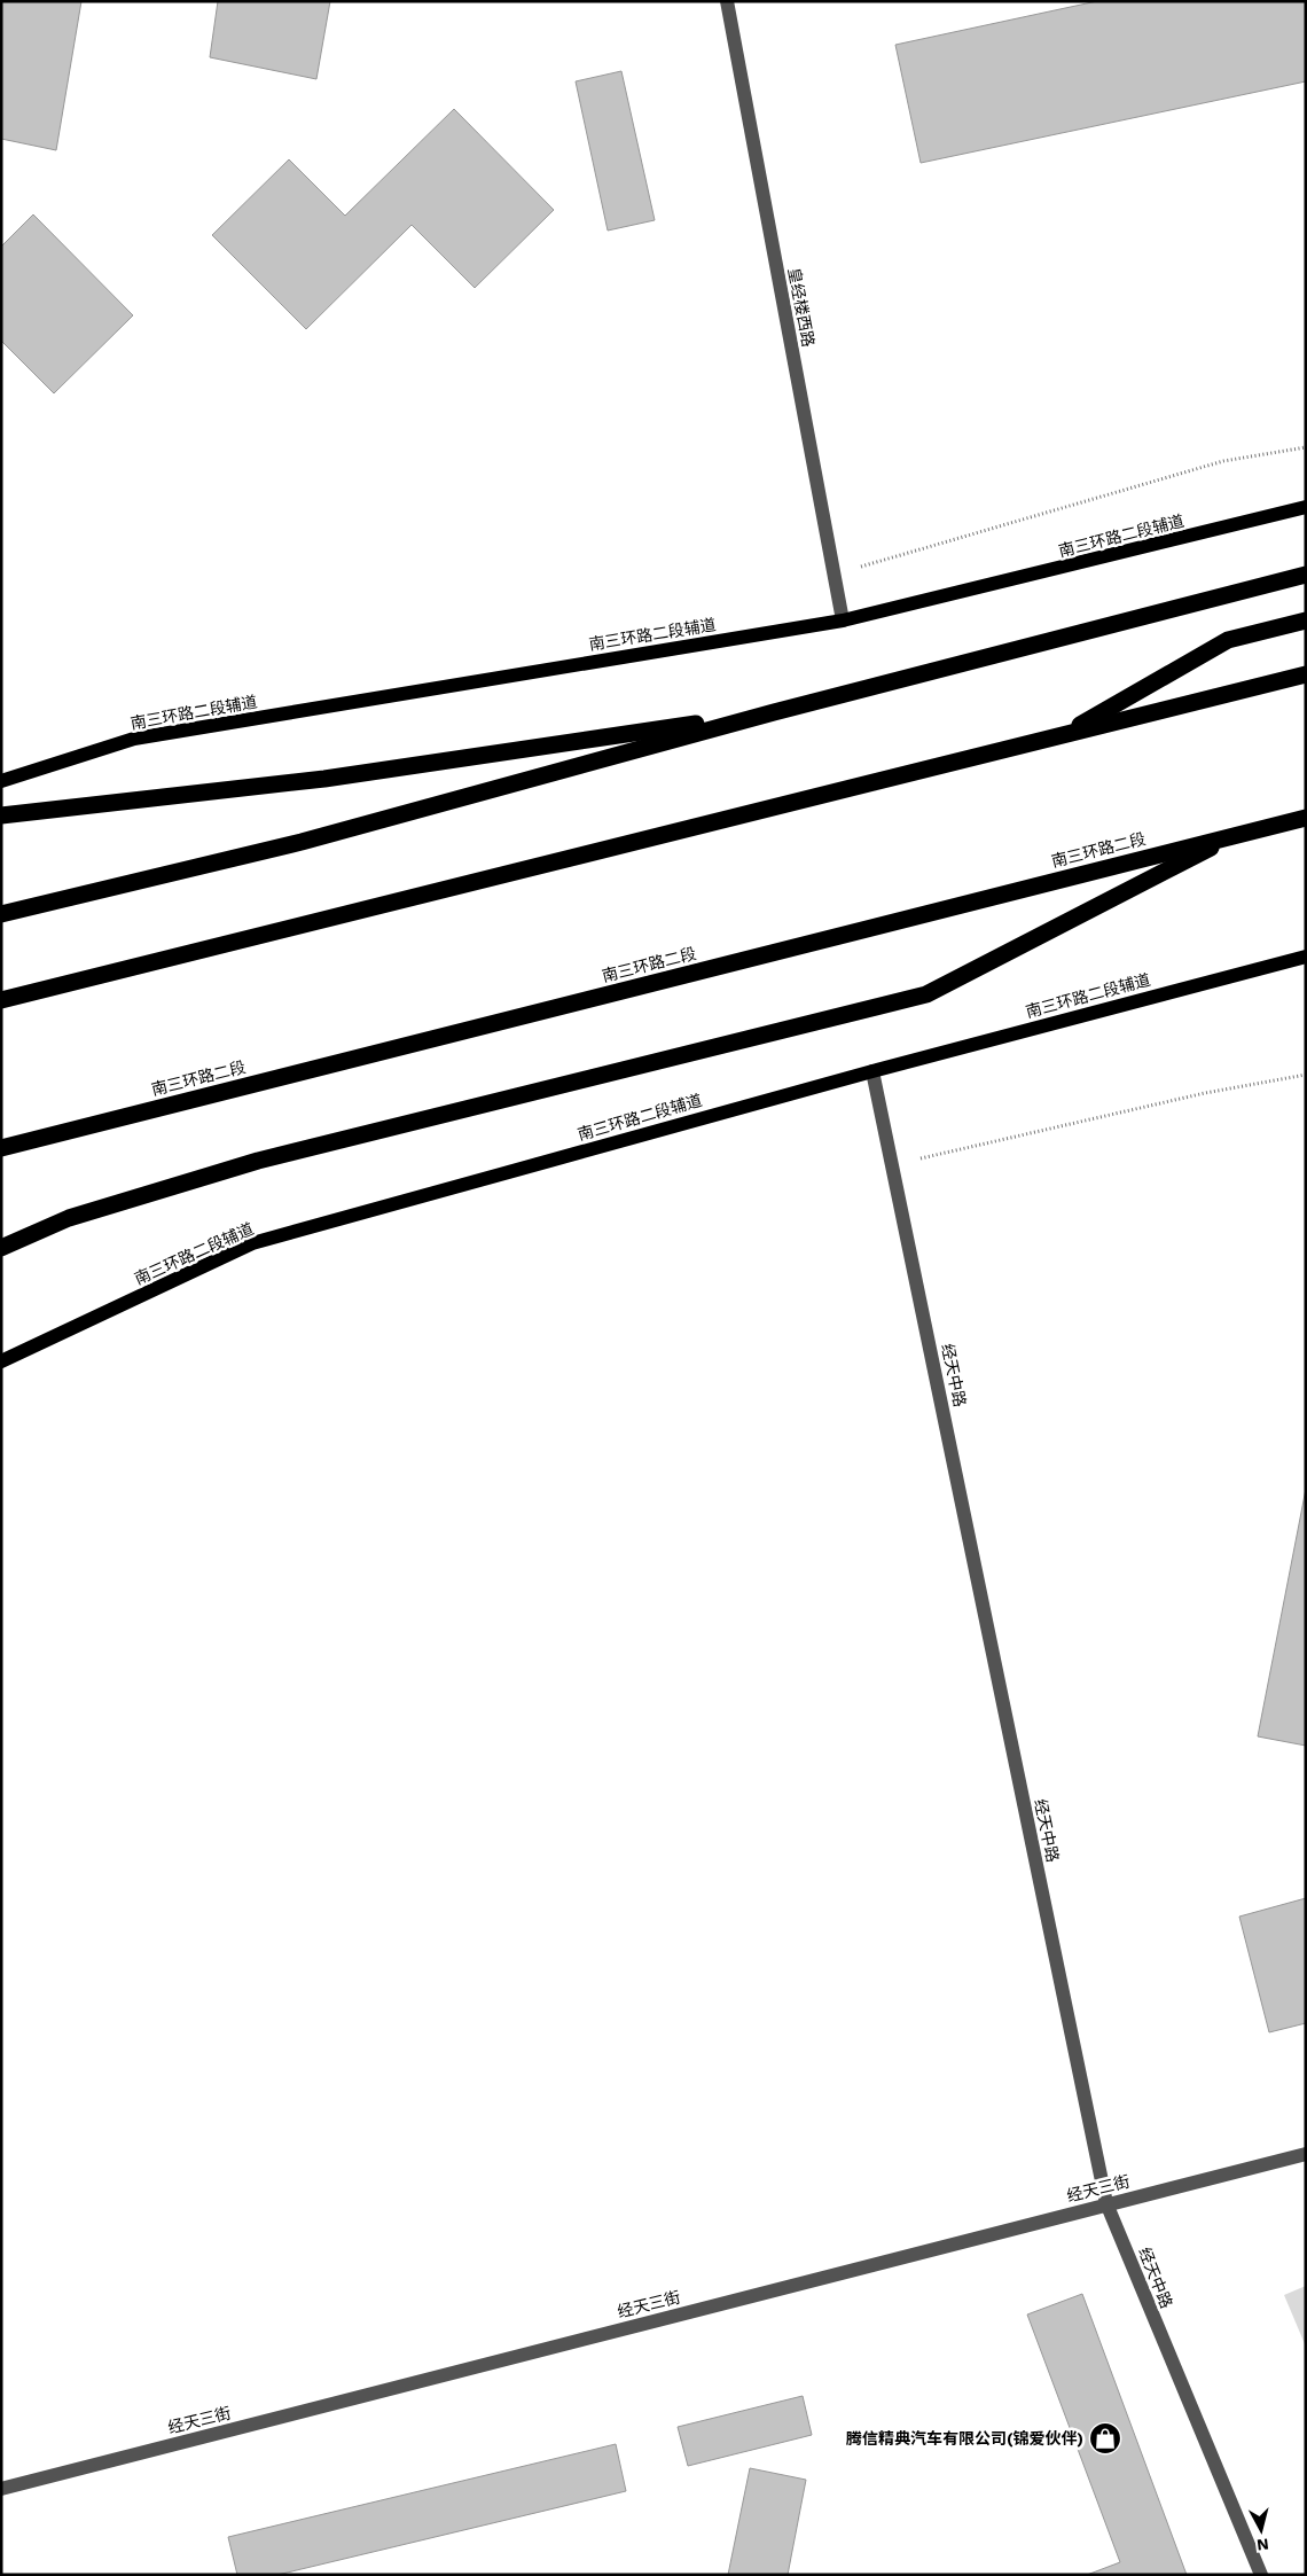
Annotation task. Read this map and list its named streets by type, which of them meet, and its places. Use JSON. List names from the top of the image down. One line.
{"streets":{"highway":["南三环路二段"],"main road":["南三环路二段辅道"],"street":["皇经楼西路","经天中路","经天三街"]},"crossings":[["皇经楼西路","南三环路二段辅道"],["南三环路二段辅道","经天中路"],["经天中路","经天三街"]],"places":{"shop":["腾信精典汽车有限公司(锦爱伙伴)"]},"north":"bottom"}
